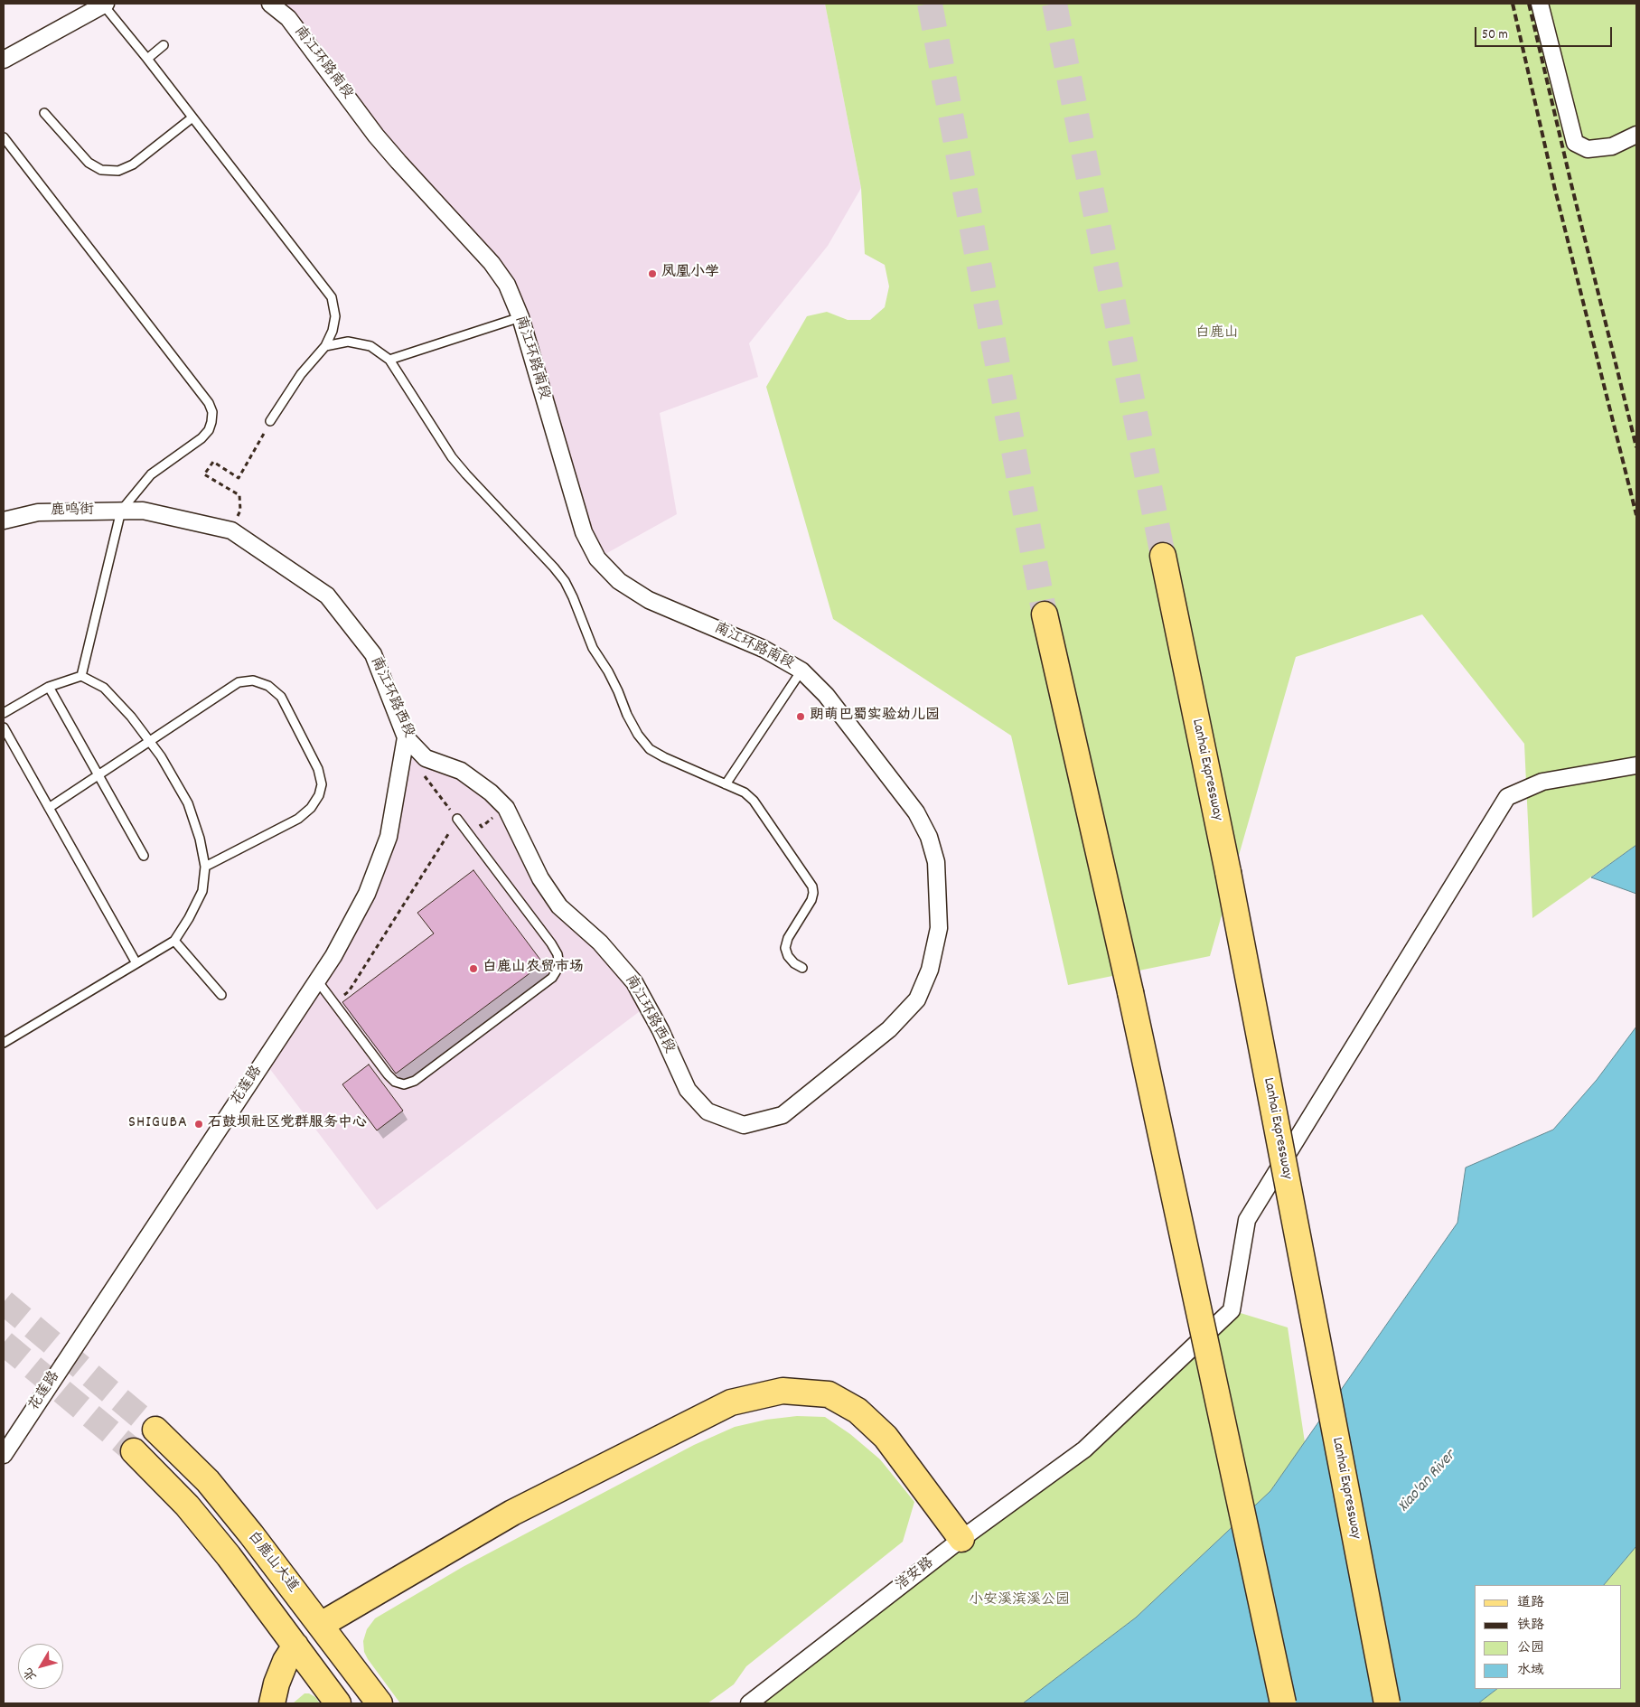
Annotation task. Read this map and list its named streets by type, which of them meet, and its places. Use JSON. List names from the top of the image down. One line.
{"streets":{"main road":["Lanhai Expressway","白鹿山大道"],"street":["南江环路南段","鹿鸣街","南江环路西段","花莲路","涪安路"]},"crossings":[["南江环路南段","南江环路西段"],["鹿鸣街","南江环路西段"],["南江环路西段","花莲路"]],"districts":["SHIGUBA"],"water":["Xiao'an River"],"parks":["白鹿山","小安溪滨溪公园"],"places":["凤凰小学","朗萌巴蜀实验幼儿园","白鹿山农贸市场","石鼓坝社区党群服务中心"],"legend":["道路","铁路","公园","水域"],"scale_bar":"50 m","north":"bottom left"}
